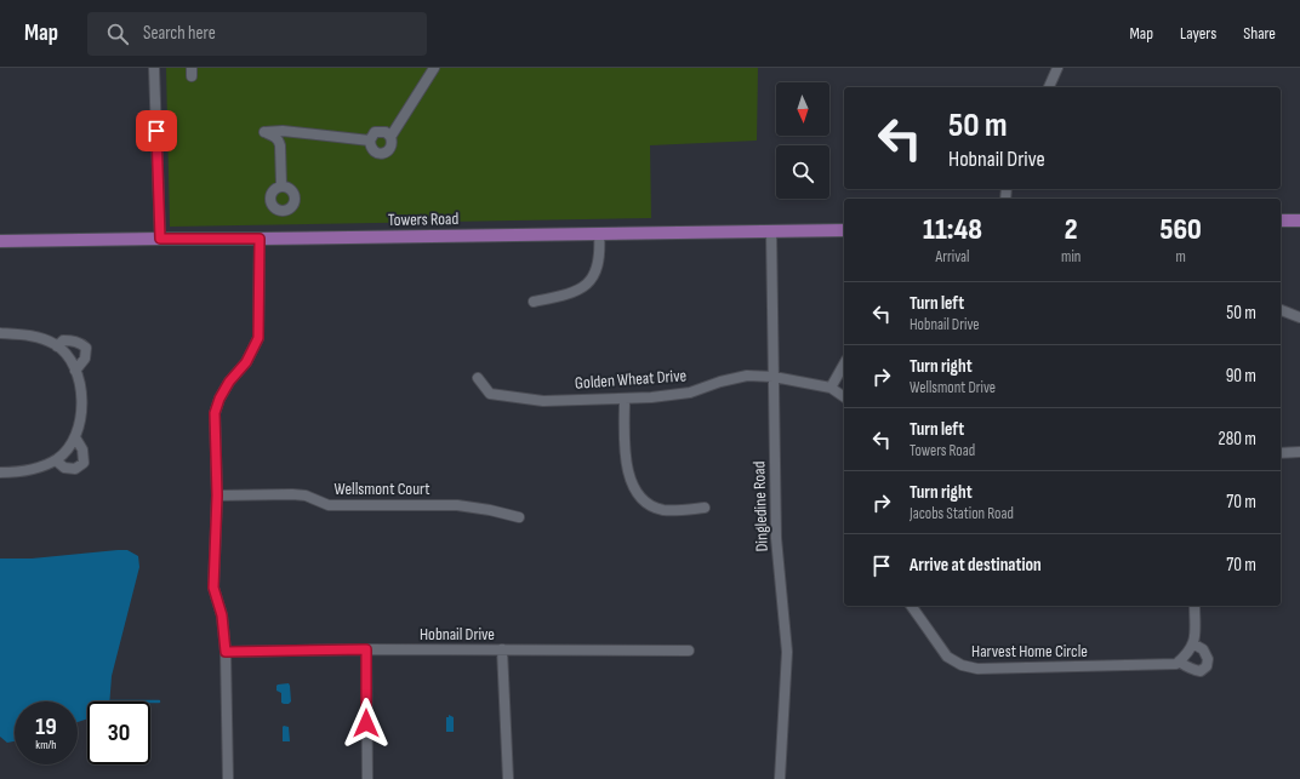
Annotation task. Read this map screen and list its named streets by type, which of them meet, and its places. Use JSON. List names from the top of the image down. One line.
{"streets":{"main road":["Towers Road"],"street":["Golden Wheat Drive","Wellsmont Court","Dingledine Road","Hobnail Drive","Harvest Home Circle"]},"crossings":[["Towers Road","Dingledine Road"],["Golden Wheat Drive","Dingledine Road"]],"north":"bottom","page":{"header":"Map","search":"Search here","nav":["Map","Layers","Share"],"turn":["50 m","Hobnail Drive"],"eta":["11:48","Arrival","2","min","560","m"],"list":[{"name":"Turn left","note":"Hobnail Drive","value":"50 m"},{"name":"Turn right","note":"Wellsmont Drive","value":"90 m"},{"name":"Turn left","note":"Towers Road","value":"280 m"},{"name":"Turn right","note":"Jacobs Station Road","value":"70 m"},{"name":"Arrive at destination","value":"70 m"}],"speed":"19 km/h","limit":"30"}}
